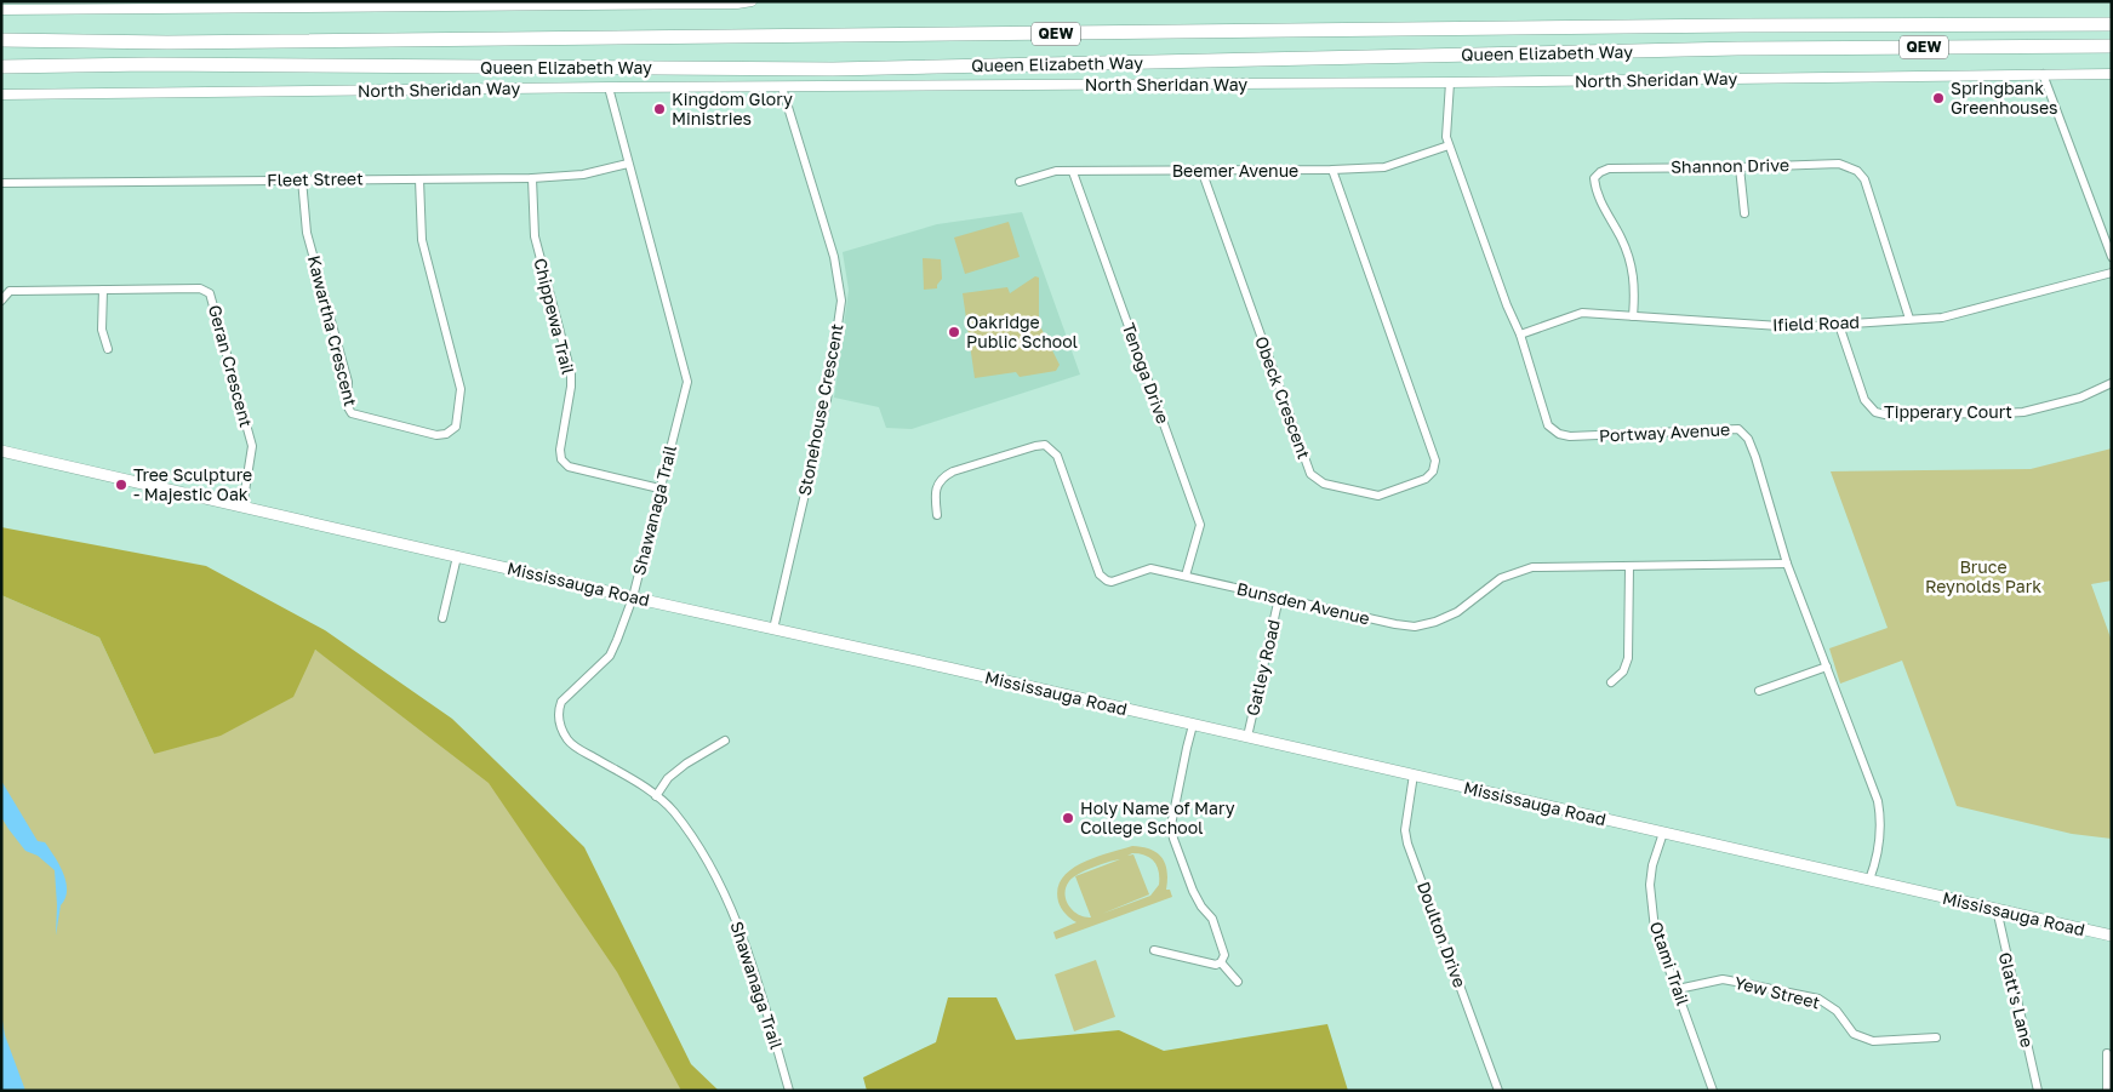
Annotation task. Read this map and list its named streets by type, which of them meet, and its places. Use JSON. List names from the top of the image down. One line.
{"streets":{"highway":["QEW","Queen Elizabeth Way"],"main road":["Mississauga Road"],"street":["North Sheridan Way","Shannon Drive","Beemer Avenue","Fleet Street","Chippewa Trail","Ifield Road","Kawartha Crescent","Geran Crescent","Tenoga Drive","Obeck Crescent","Stonehouse Crescent","Tipperary Court","Portway Avenue","Shawanaga Trail","Bunsden Avenue","Gatley Road","Doulton Drive","Otami Trail","Yew Street","Glatt's Lane"]},"crossings":[["North Sheridan Way","Stonehouse Crescent"],["North Sheridan Way","Portway Avenue"],["North Sheridan Way","Shawanaga Trail"],["Shannon Drive","Ifield Road"],["Beemer Avenue","Tenoga Drive"],["Beemer Avenue","Obeck Crescent"],["Beemer Avenue","Portway Avenue"],["Fleet Street","Chippewa Trail"],["Fleet Street","Kawartha Crescent"],["Fleet Street","Shawanaga Trail"],["Chippewa Trail","Shawanaga Trail"],["Ifield Road","Tipperary Court"],["Ifield Road","Portway Avenue"],["Geran Crescent","Mississauga Road"],["Tenoga Drive","Bunsden Avenue"],["Stonehouse Crescent","Mississauga Road"],["Portway Avenue","Mississauga Road"],["Portway Avenue","Bunsden Avenue"],["Shawanaga Trail","Mississauga Road"],["Mississauga Road","Gatley Road"],["Mississauga Road","Doulton Drive"],["Mississauga Road","Otami Trail"],["Mississauga Road","Glatt's Lane"],["Bunsden Avenue","Gatley Road"],["Otami Trail","Yew Street"]],"parks":["Bruce Reynolds Park"],"places":["Springbank Greenhouses","Kingdom Glory Ministries","Oakridge Public School","Tree Sculpture - Majestic Oak","Holy Name of Mary College School"]}
